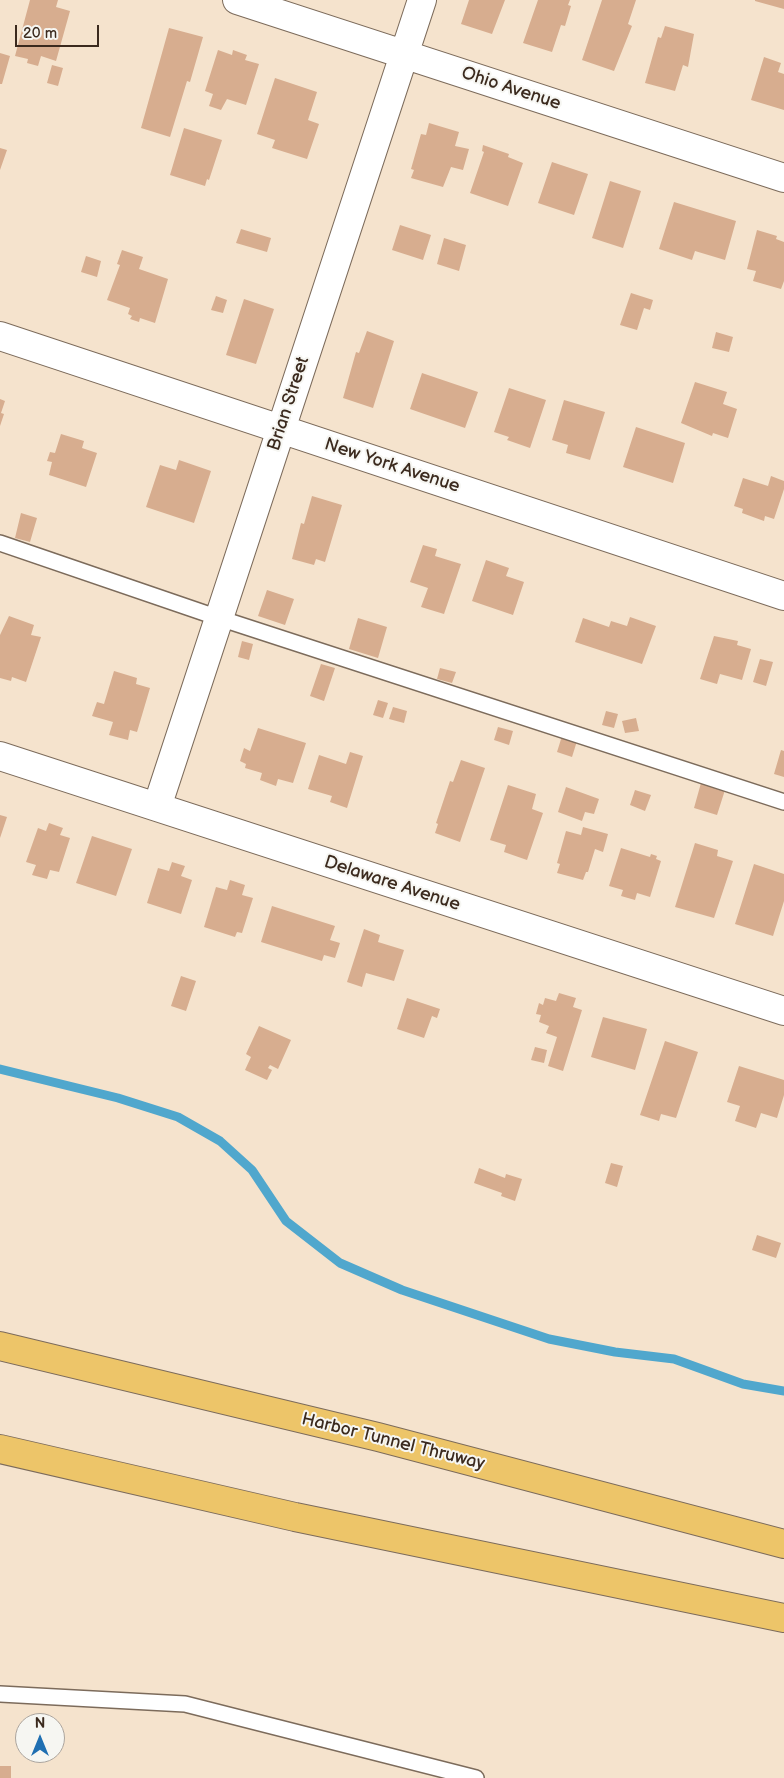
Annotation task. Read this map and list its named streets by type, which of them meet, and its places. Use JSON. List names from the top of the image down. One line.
{"streets":{"highway":["Harbor Tunnel Thruway"],"street":["Ohio Avenue","Brian Street","New York Avenue","Delaware Avenue"]},"crossings":[["Ohio Avenue","Brian Street"],["Brian Street","New York Avenue"],["Brian Street","Delaware Avenue"]],"scale_bar":"20 m","north":"top"}
